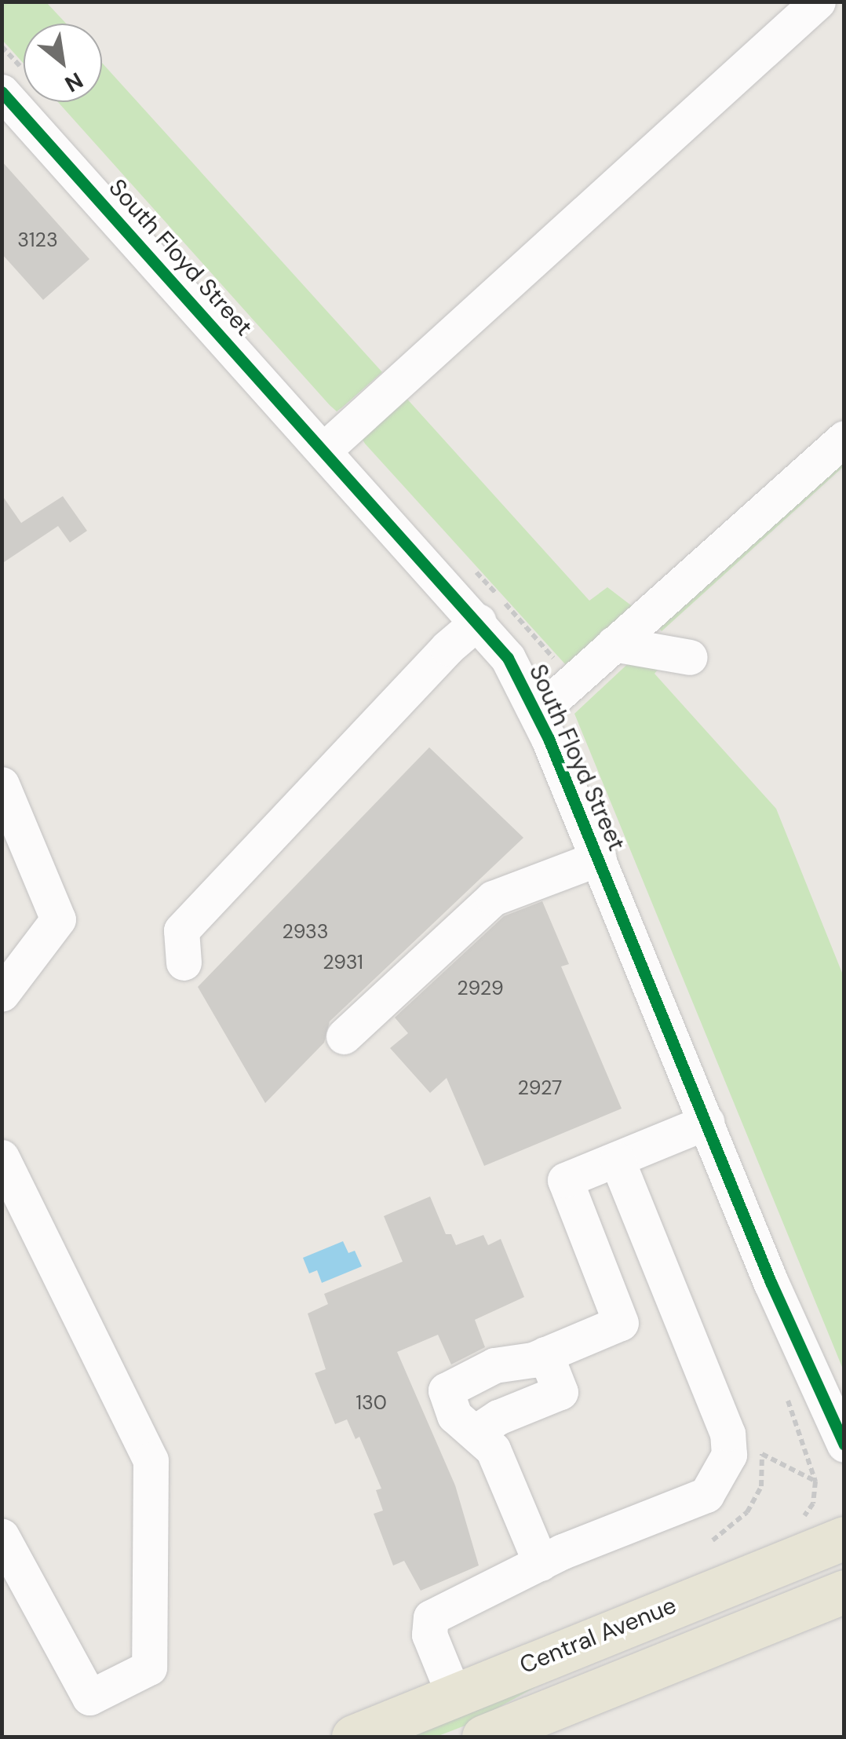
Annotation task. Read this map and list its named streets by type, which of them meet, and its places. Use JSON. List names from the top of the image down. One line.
{"streets":{"main road":["Central Avenue"],"street":["South Floyd Street"]},"house_numbers":["3123","2933","2931","2929","2927","130"],"north":"bottom right"}
